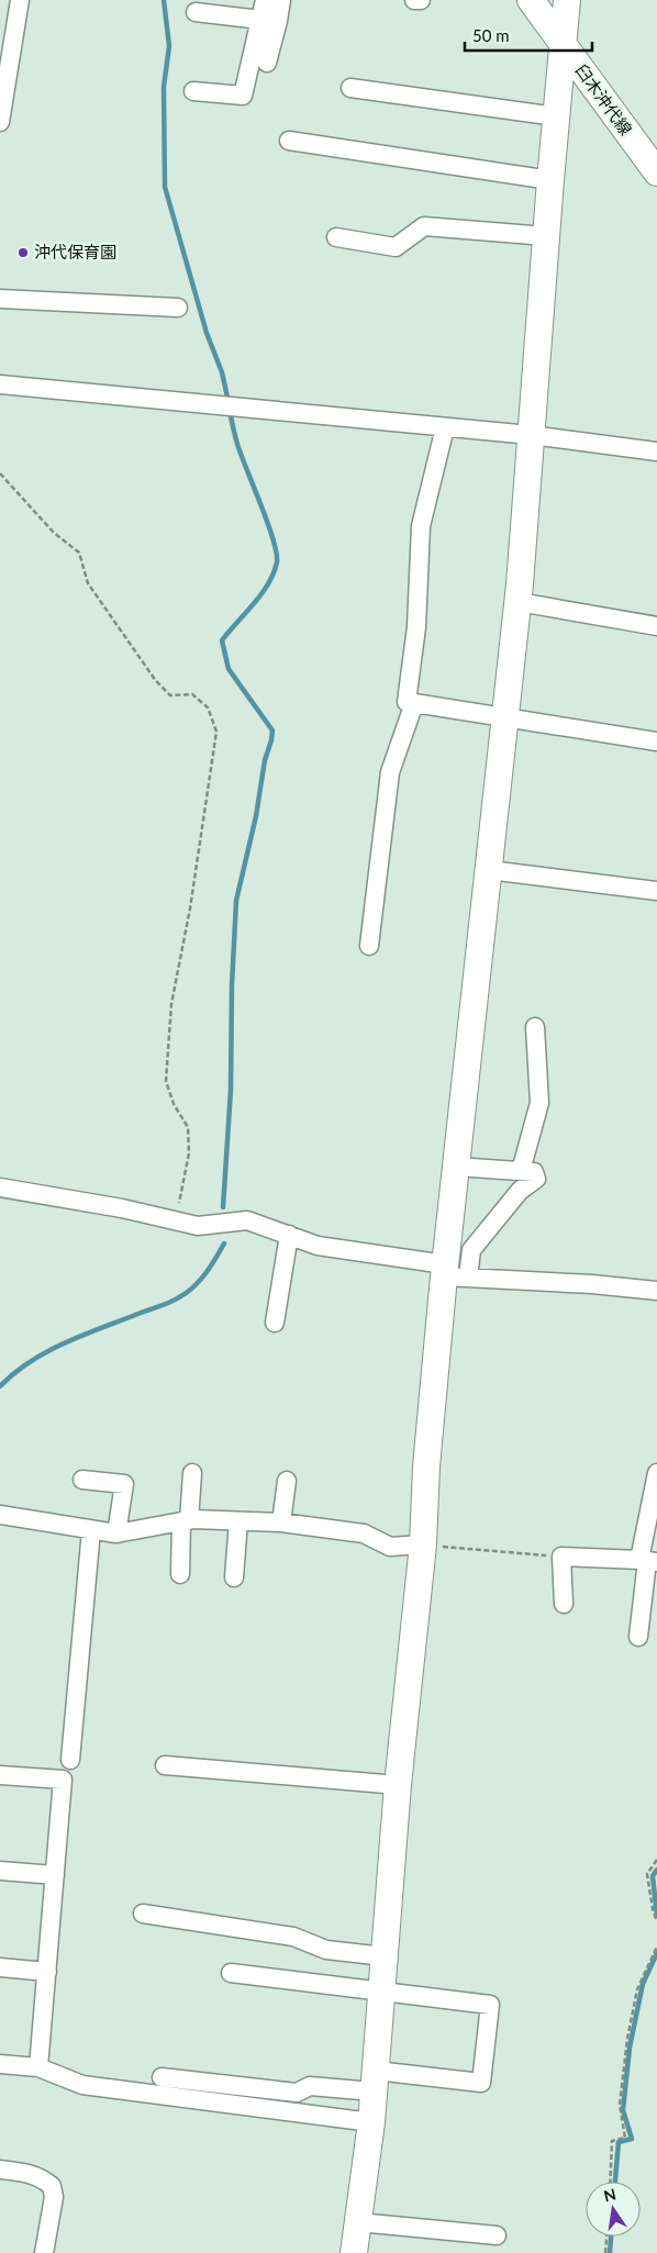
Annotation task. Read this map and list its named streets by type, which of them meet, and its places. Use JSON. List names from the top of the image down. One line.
{"streets":{"street":["臼木沖代線"]},"places":["沖代保育園"],"scale_bar":"50 m","north":"top"}
